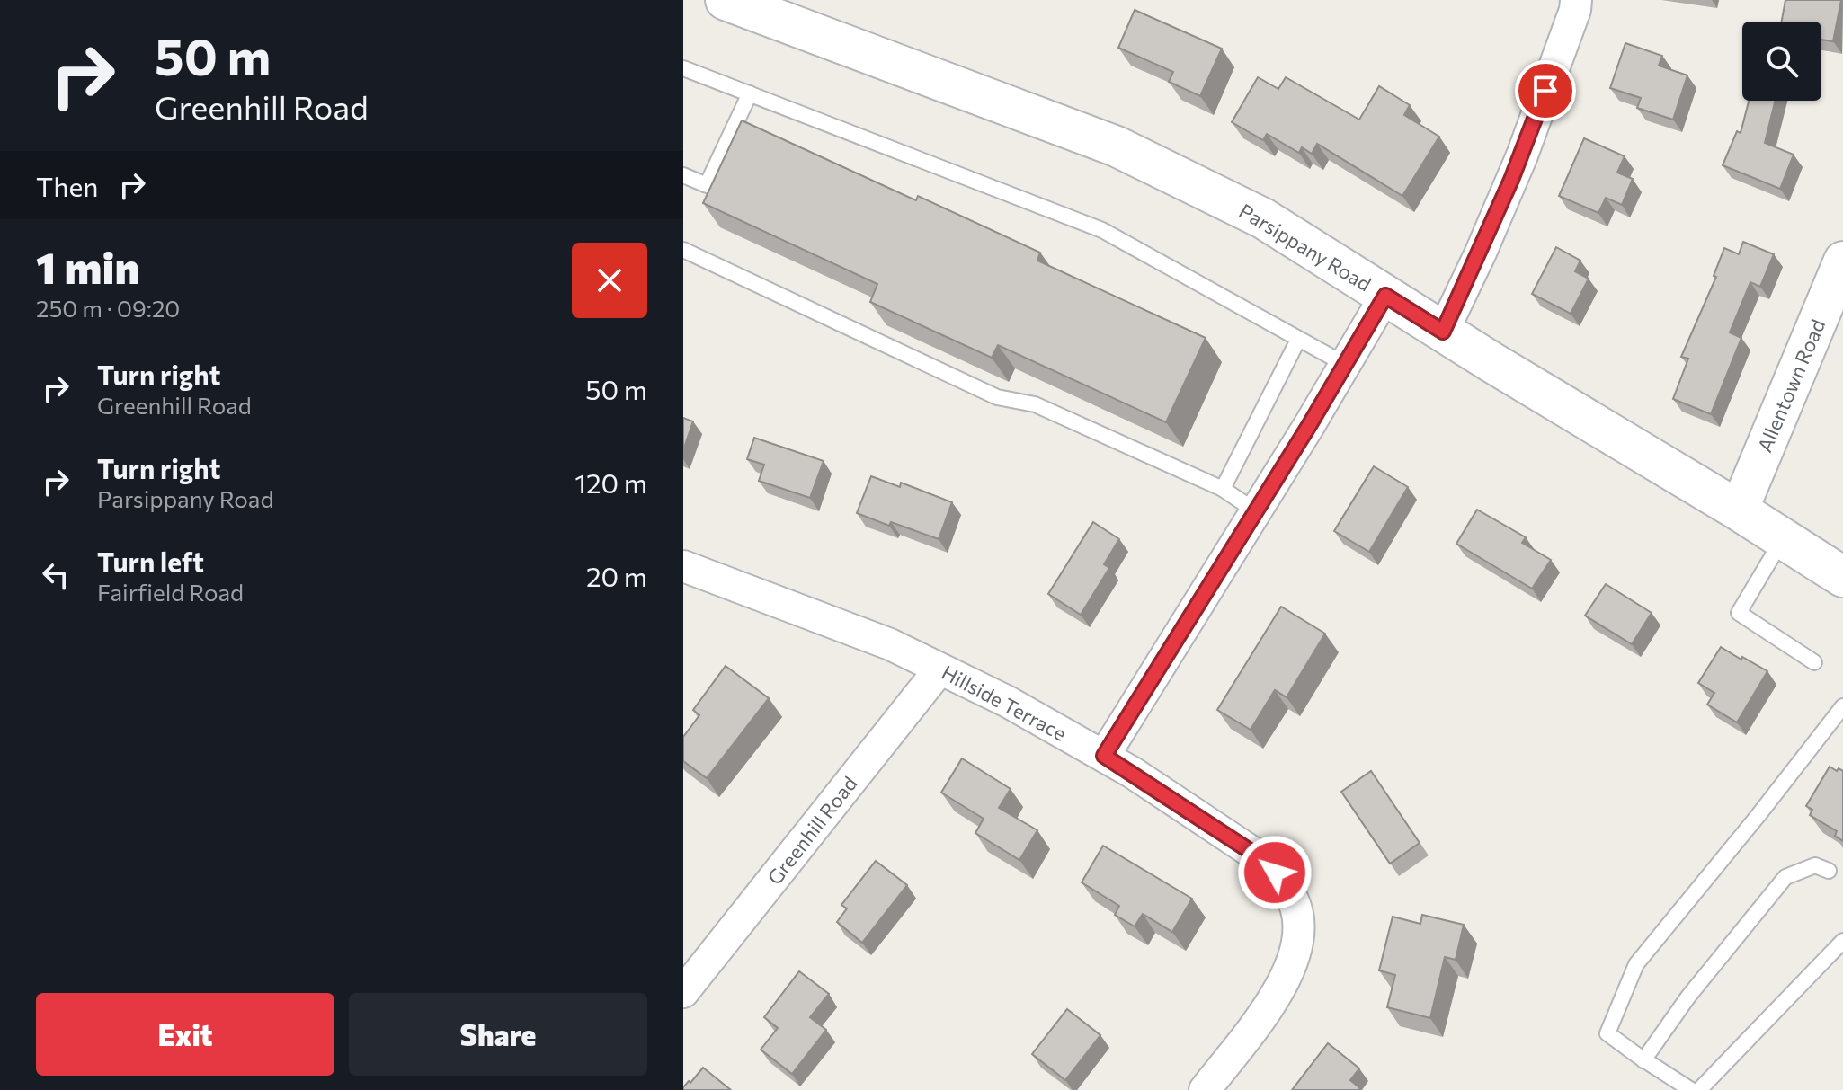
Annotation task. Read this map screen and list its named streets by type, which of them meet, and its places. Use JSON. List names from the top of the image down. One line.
{"streets":{"main road":["Parsippany Road"],"street":["Allentown Road","Hillside Terrace","Greenhill Road"]},"crossings":[["Parsippany Road","Allentown Road"],["Hillside Terrace","Greenhill Road"]],"page":{"turn":["50 m","Greenhill Road"],"then":"Then","heading":["1 min","250 m · 09:20"],"list":[{"name":"Turn right","note":"Greenhill Road","value":"50 m"},{"name":"Turn right","note":"Parsippany Road","value":"120 m"},{"name":"Turn left","note":"Fairfield Road","value":"20 m"}],"buttons":["Exit","Share"]}}
